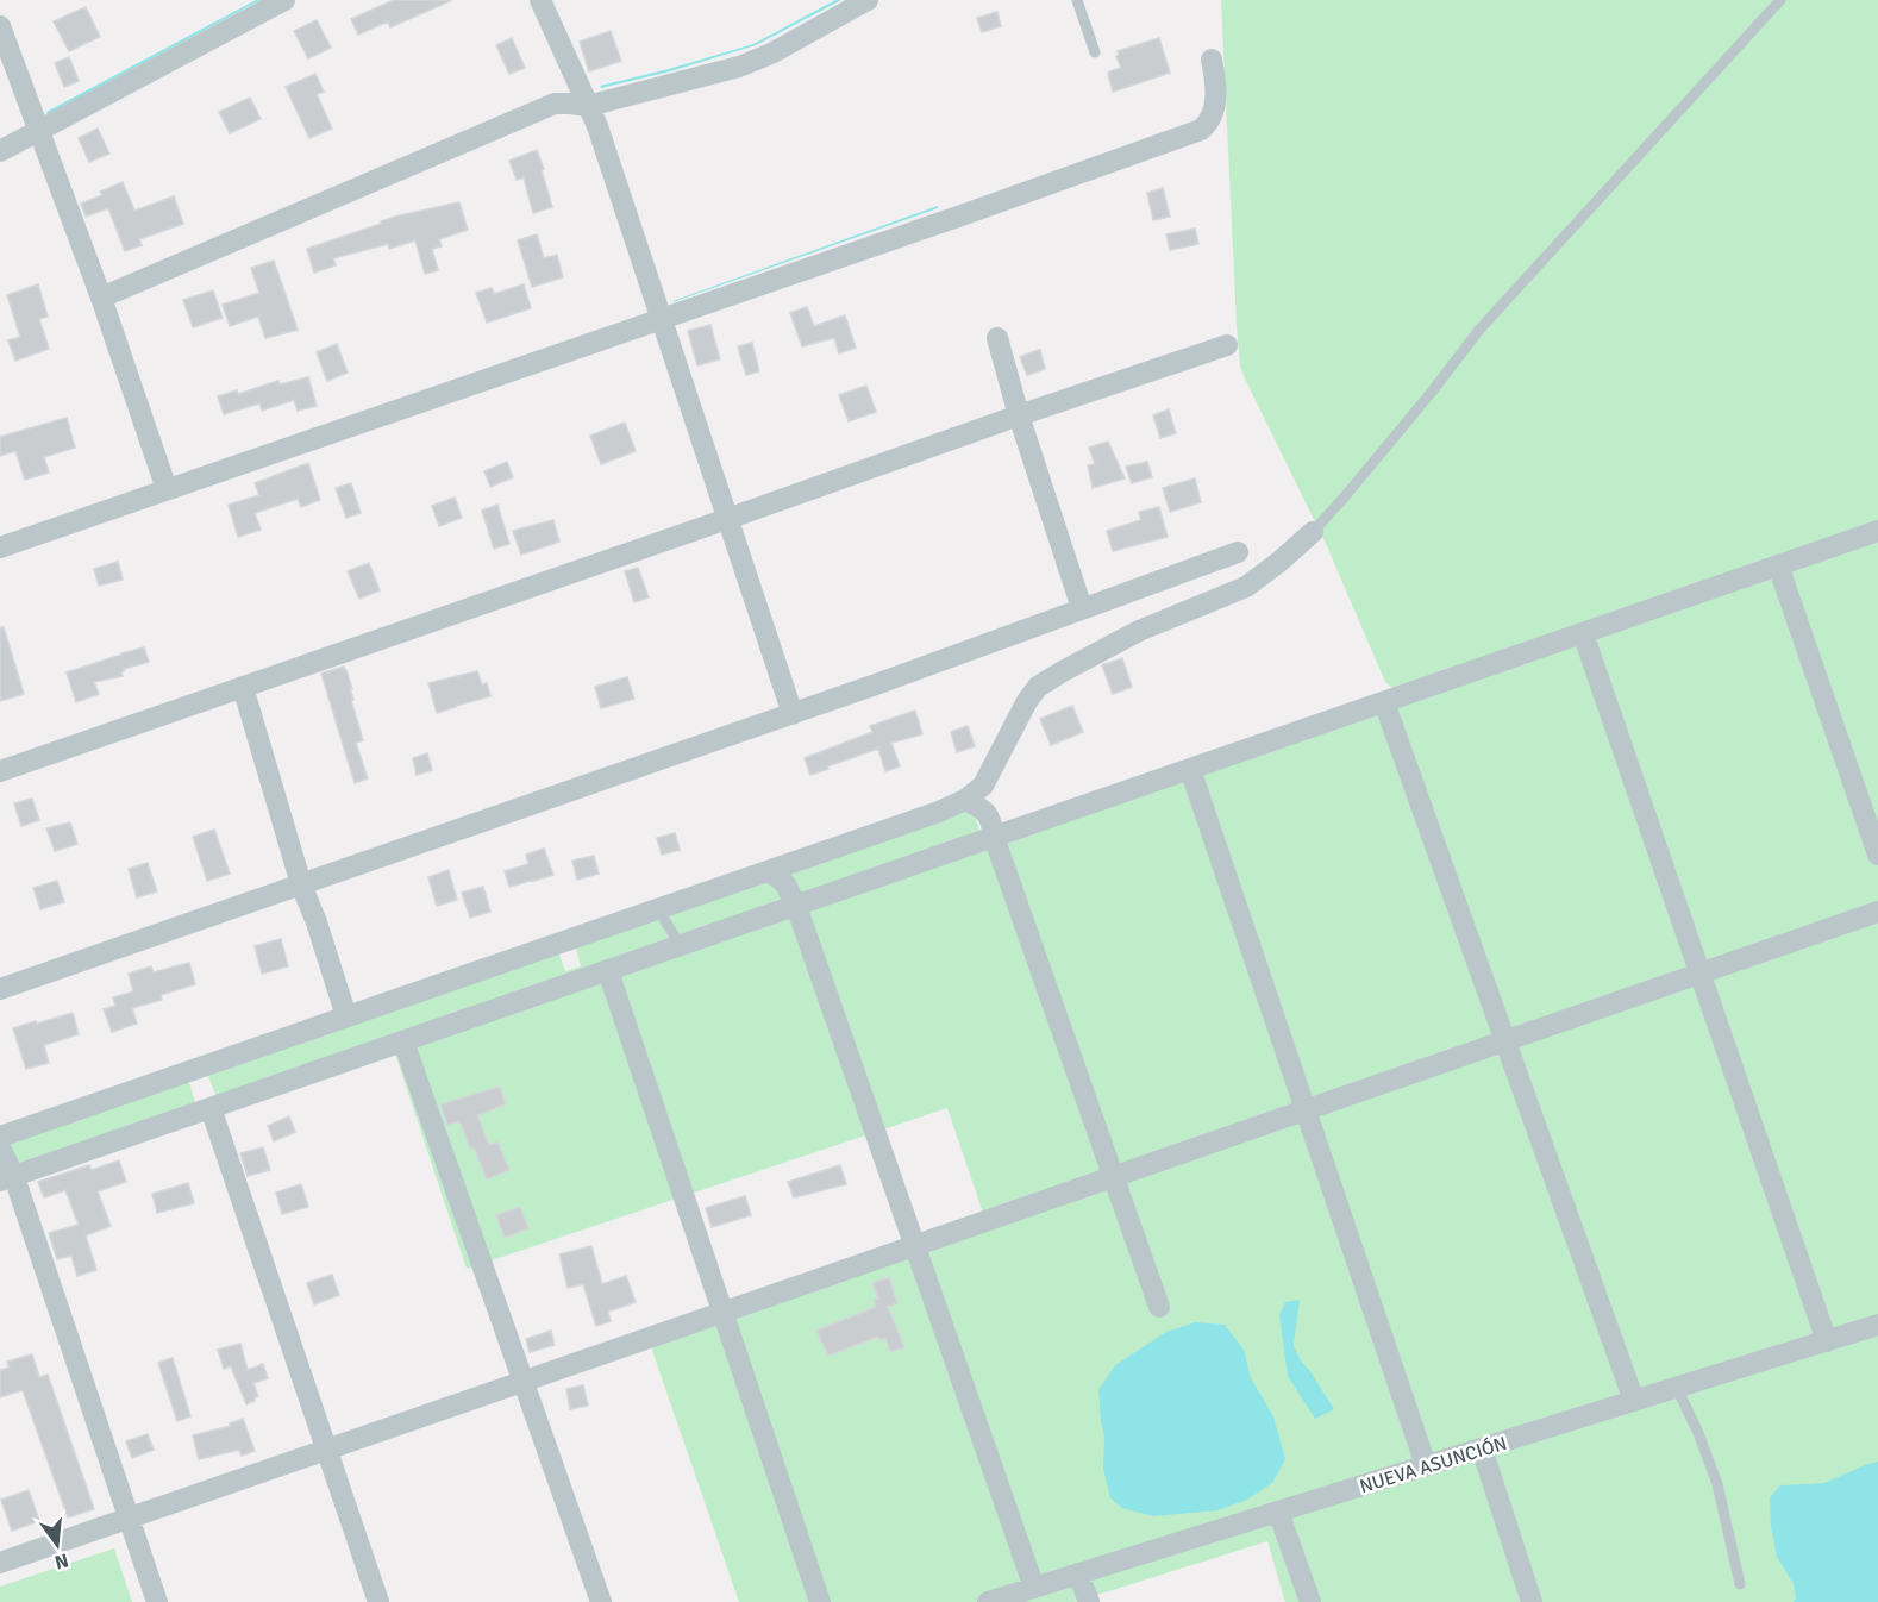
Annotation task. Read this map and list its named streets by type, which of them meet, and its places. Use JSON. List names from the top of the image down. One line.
{"streets":{"street":["NUEVA ASUNCIÓN"]},"north":"bottom"}
